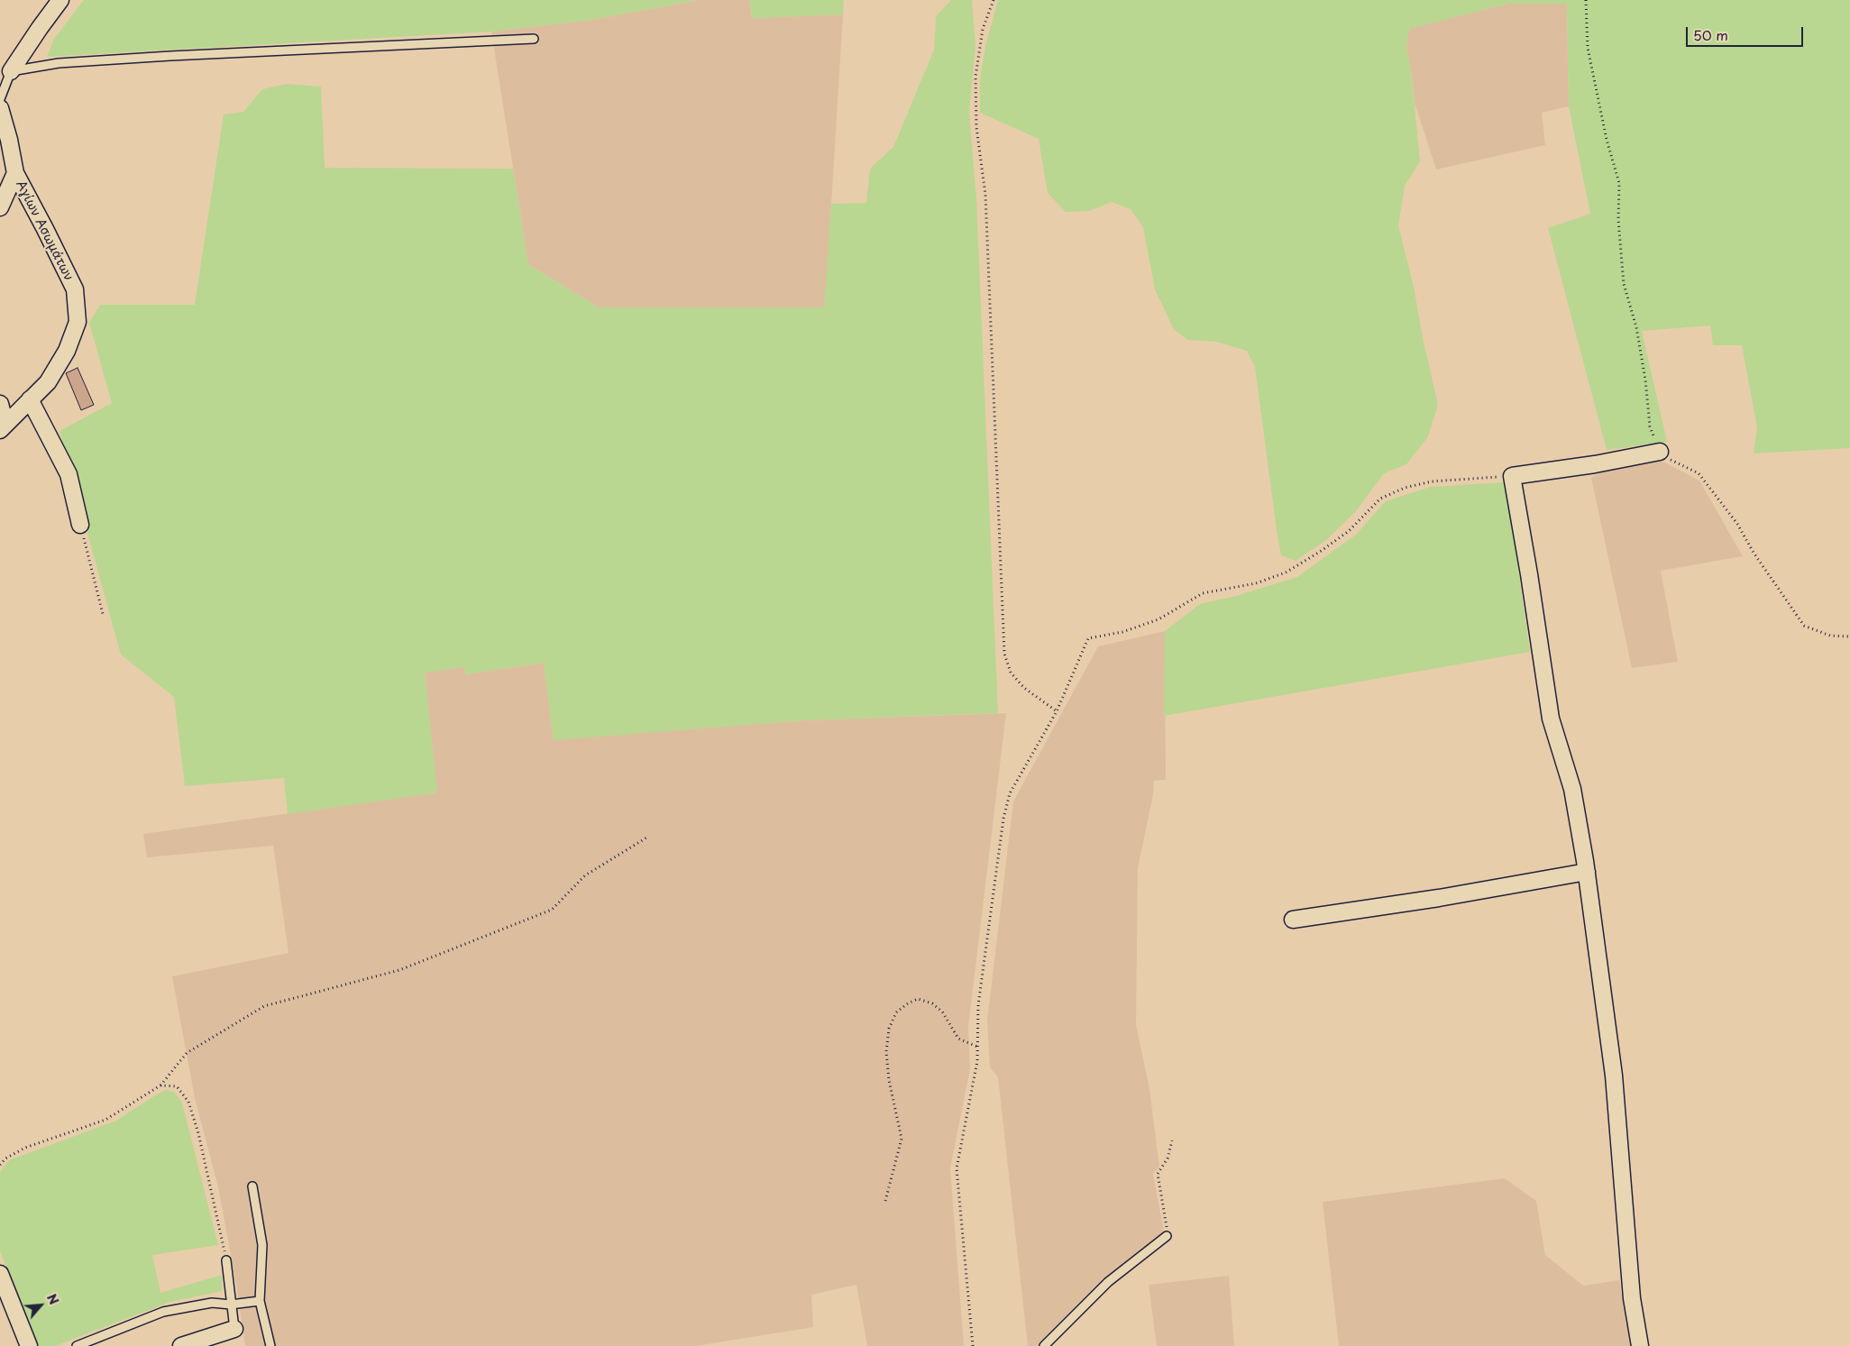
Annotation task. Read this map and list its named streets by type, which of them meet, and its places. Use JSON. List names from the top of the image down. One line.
{"streets":{"street":["Αγίων Ασωμάτων"]},"scale_bar":"50 m","north":"top right"}
